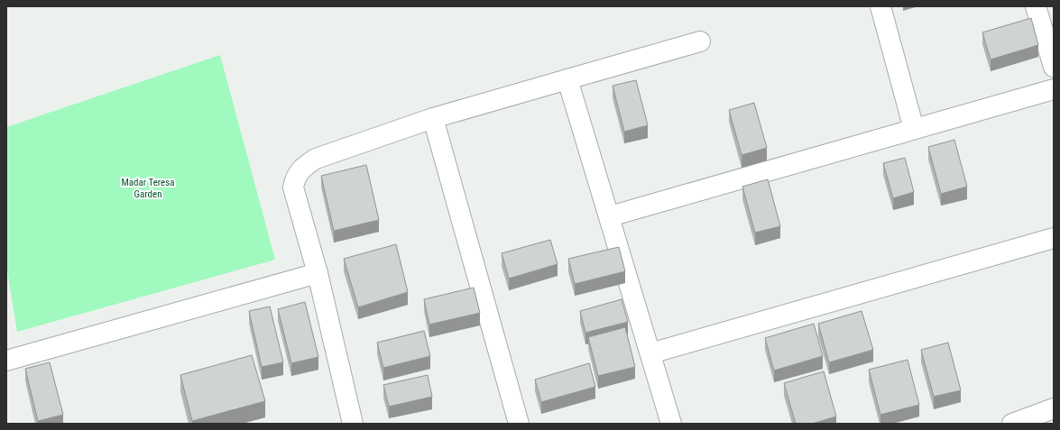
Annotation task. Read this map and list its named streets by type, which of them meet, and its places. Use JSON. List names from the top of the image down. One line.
{"parks":["Madar Teresa Garden"]}
